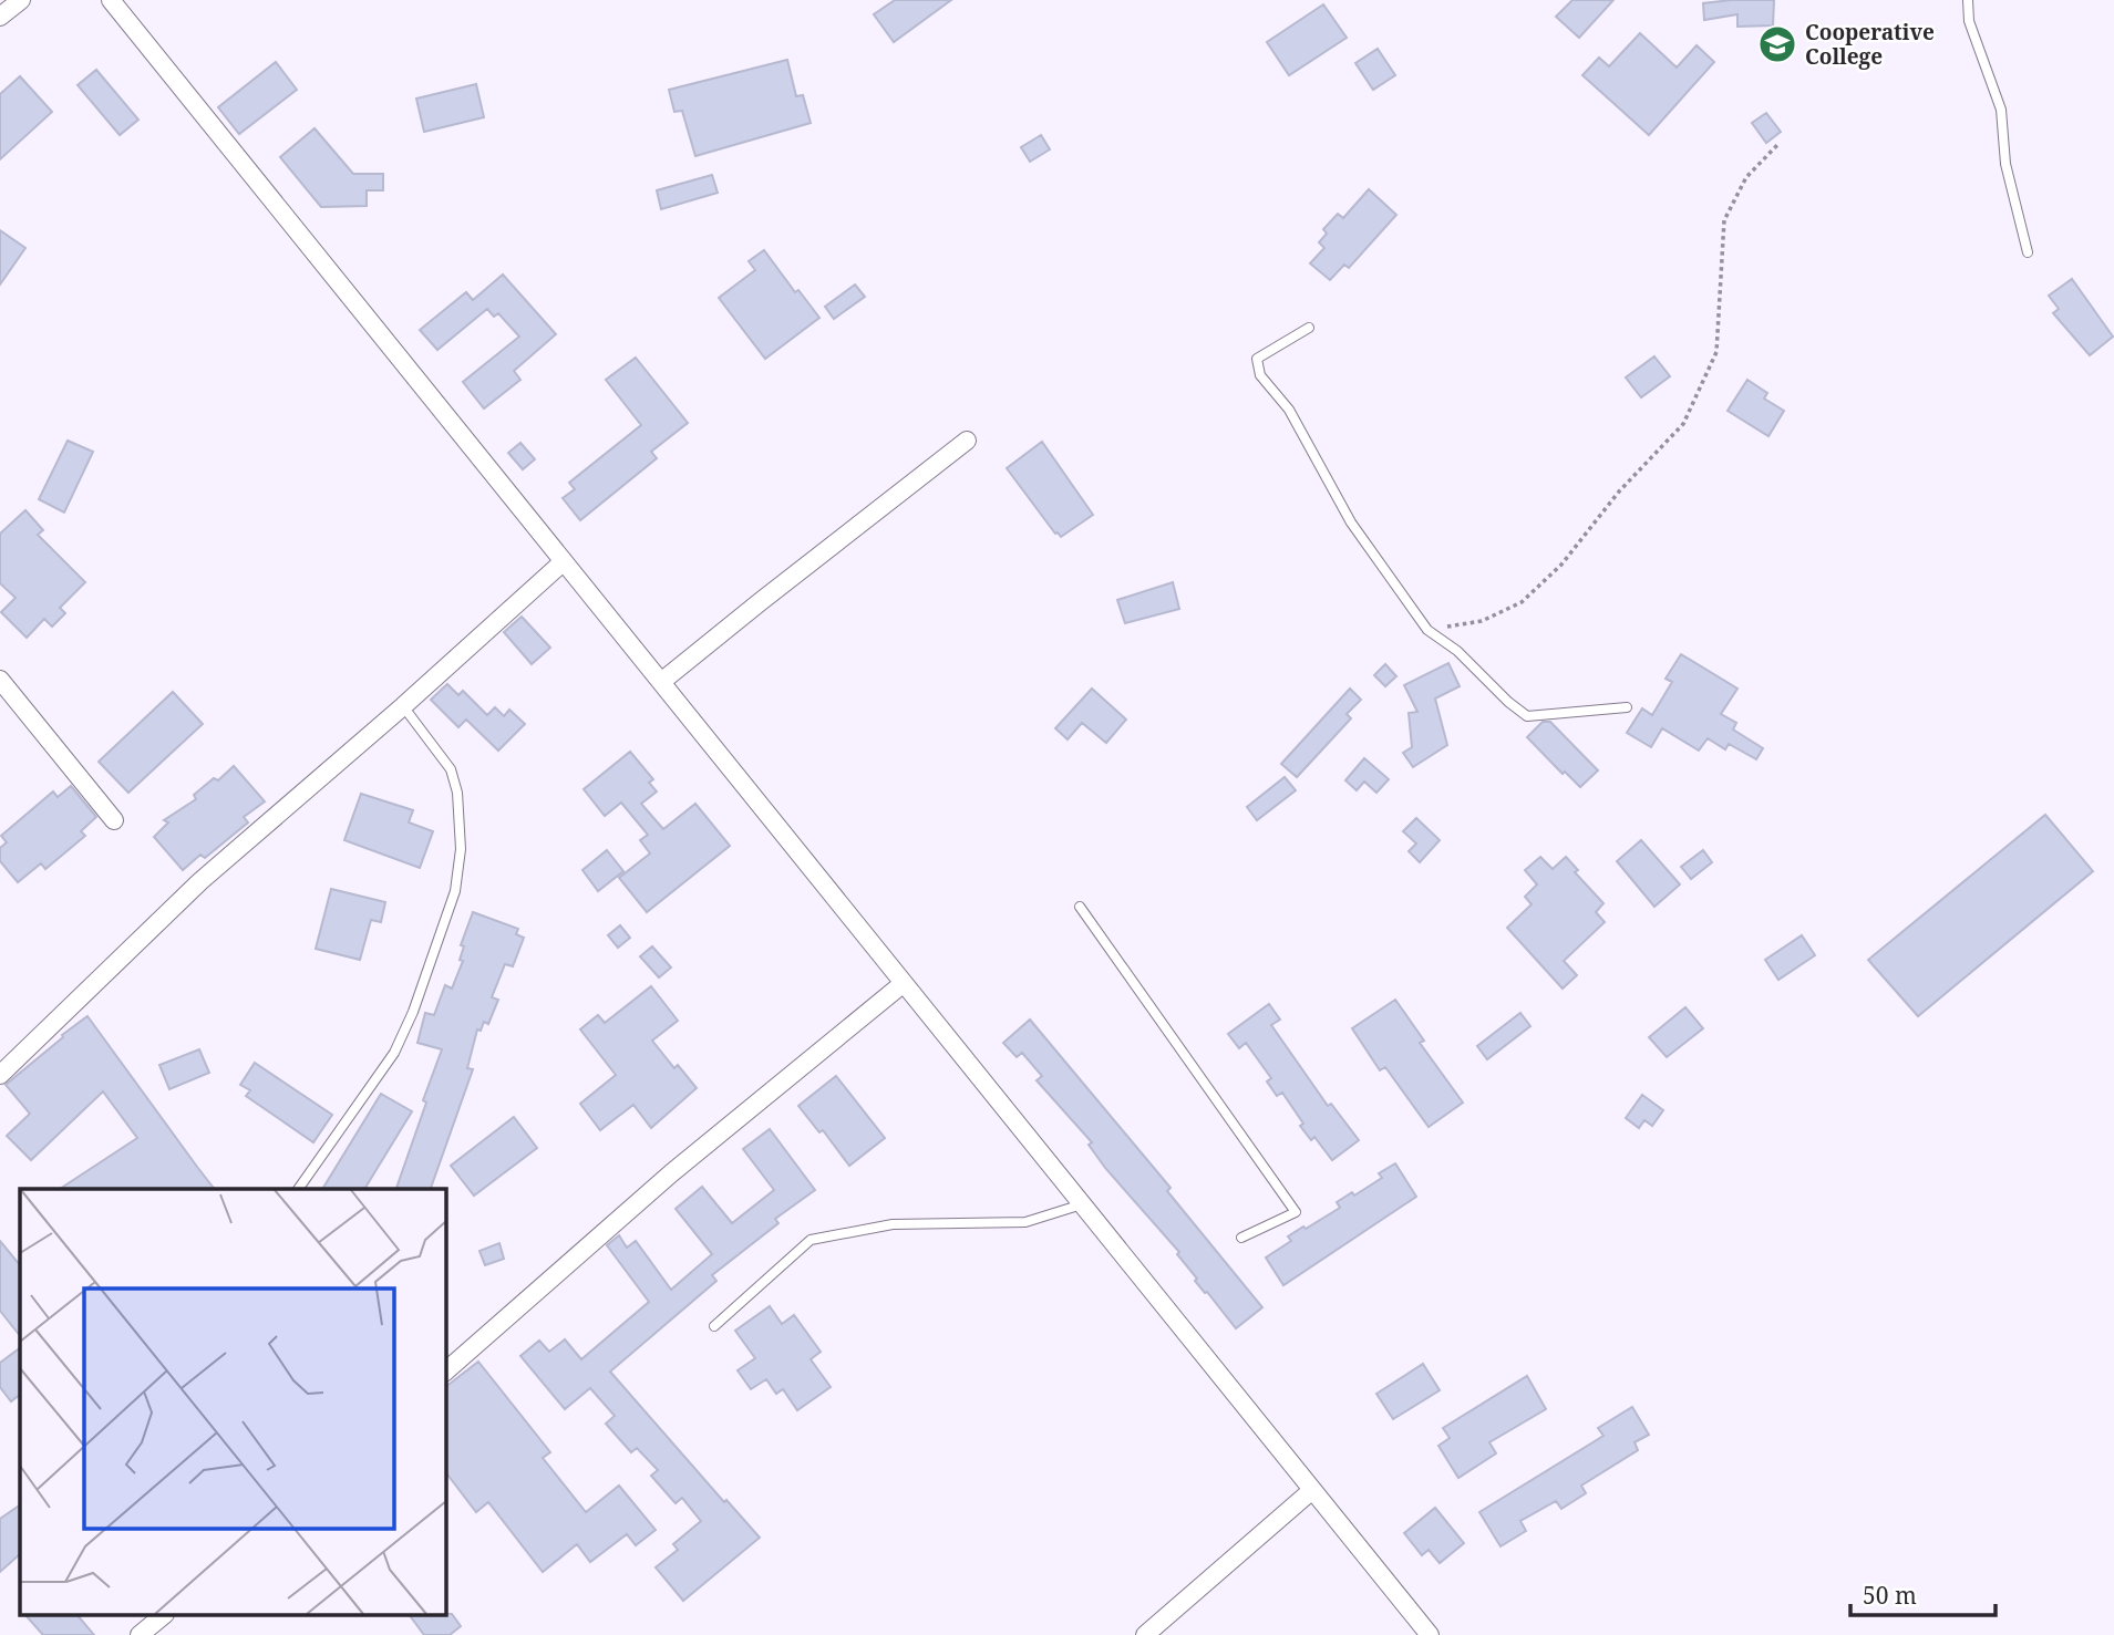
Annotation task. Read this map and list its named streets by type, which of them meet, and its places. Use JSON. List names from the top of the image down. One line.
{"places":{"school or university":["Cooperative College"]},"scale_bar":"50 m"}
